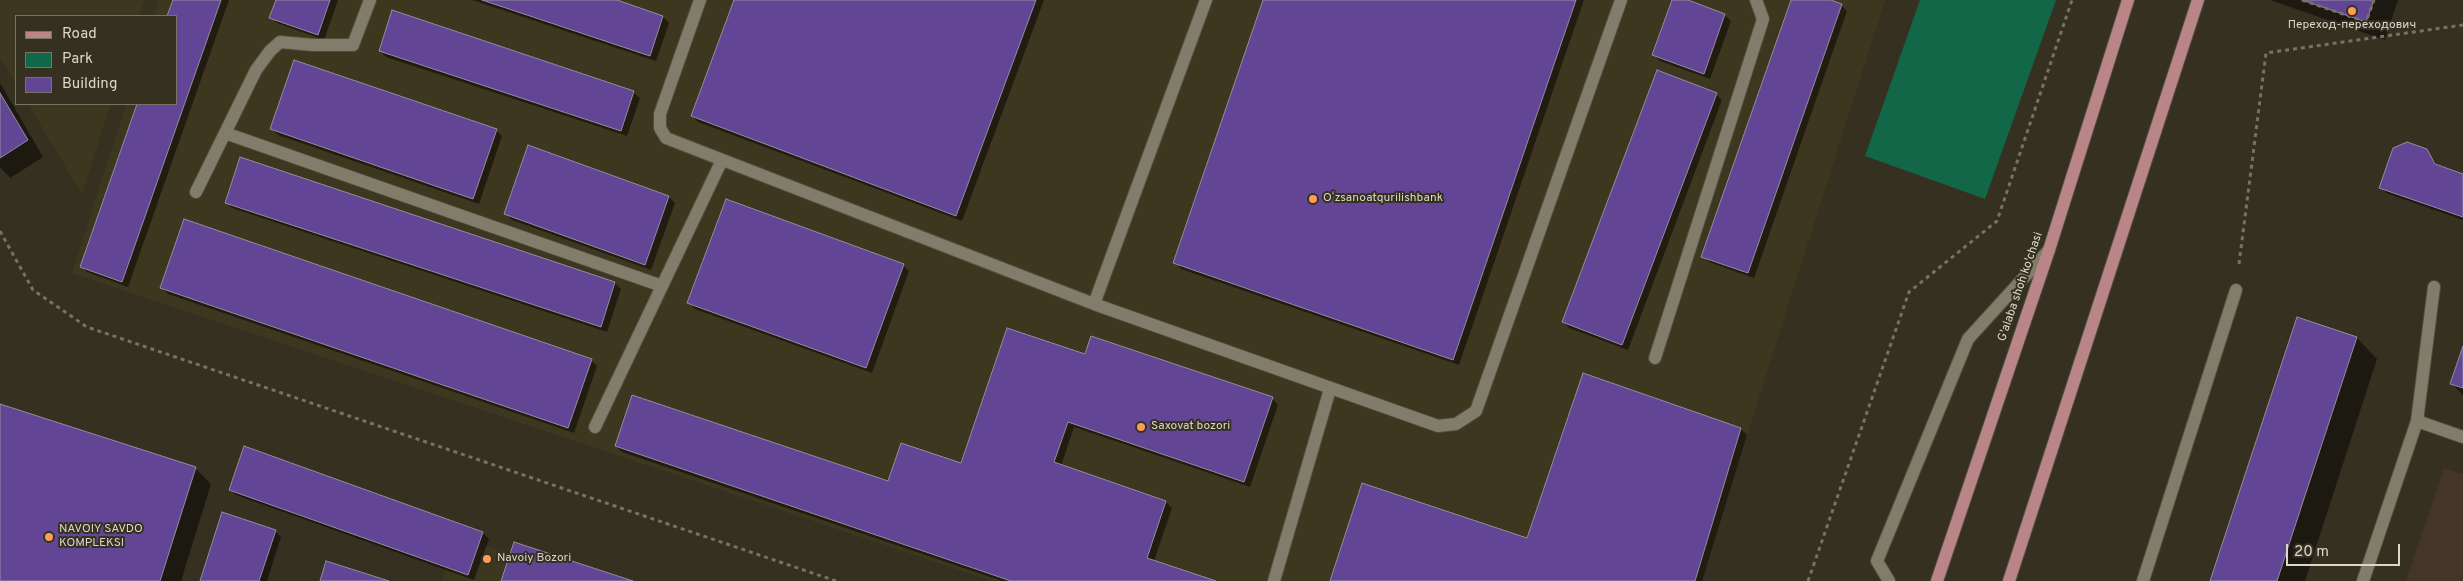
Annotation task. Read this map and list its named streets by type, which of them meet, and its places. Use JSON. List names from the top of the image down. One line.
{"streets":{"main road":["G'alaba shoh ko'chasi"]},"places":["Переход-переходович","Oʻzsanoatqurilishbank","Saxovat bozori","NAVOIY SAVDO KOMPLEKSI","Navoiy Bozori"],"legend":["Road","Park","Building"],"scale_bar":"20 m"}
